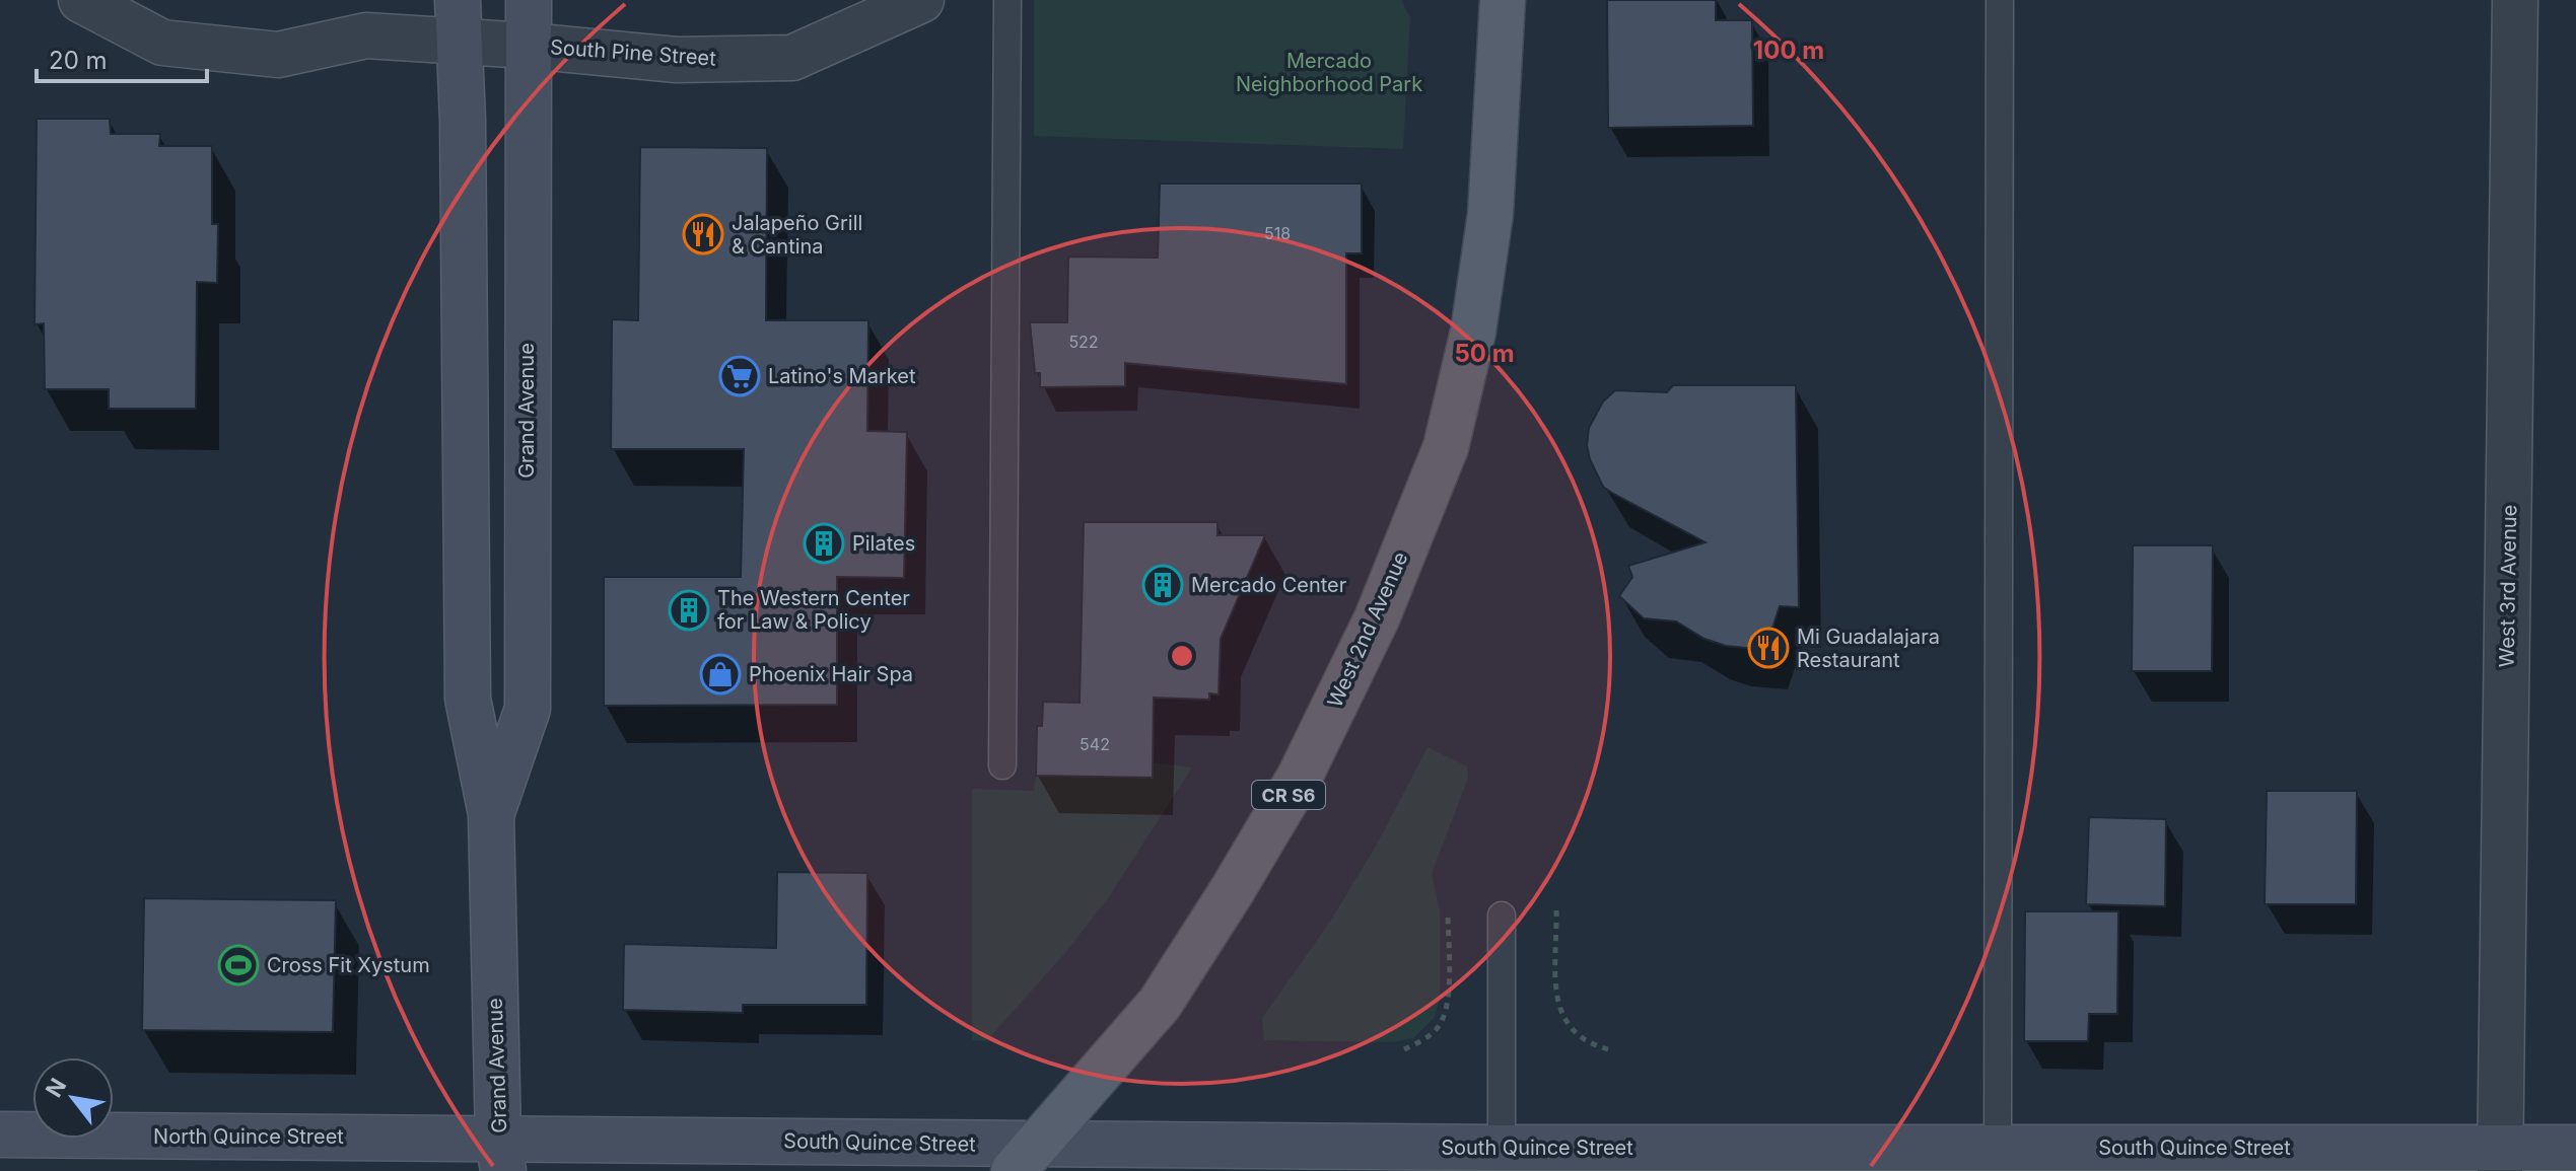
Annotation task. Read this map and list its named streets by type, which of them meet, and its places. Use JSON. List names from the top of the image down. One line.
{"streets":{"main road":["Grand Avenue","West 2nd Avenue","CR S6","North Quince Street","South Quince Street"],"street":["South Pine Street","West 3rd Avenue"]},"crossings":[["South Pine Street","Grand Avenue"],["Grand Avenue","North Quince Street"],["Grand Avenue","South Quince Street"],["West 3rd Avenue","South Quince Street"],["West 2nd Avenue","South Quince Street"],["North Quince Street","South Quince Street"]],"parks":["Mercado Neighborhood Park"],"places":{"restaurant":["Jalapeño Grill & Cantina","Mi Guadalajara Restaurant"],"supermarket":["Latino's Market"],"building":["Pilates","Mercado Center","The Western Center for Law & Policy"],"shop":["Phoenix Hair Spa"],"sports":["Cross Fit Xystum"]},"house_numbers":["518","522","542"],"scale_bar":"20 m","north":"top left","rings":["100 m","50 m"]}
